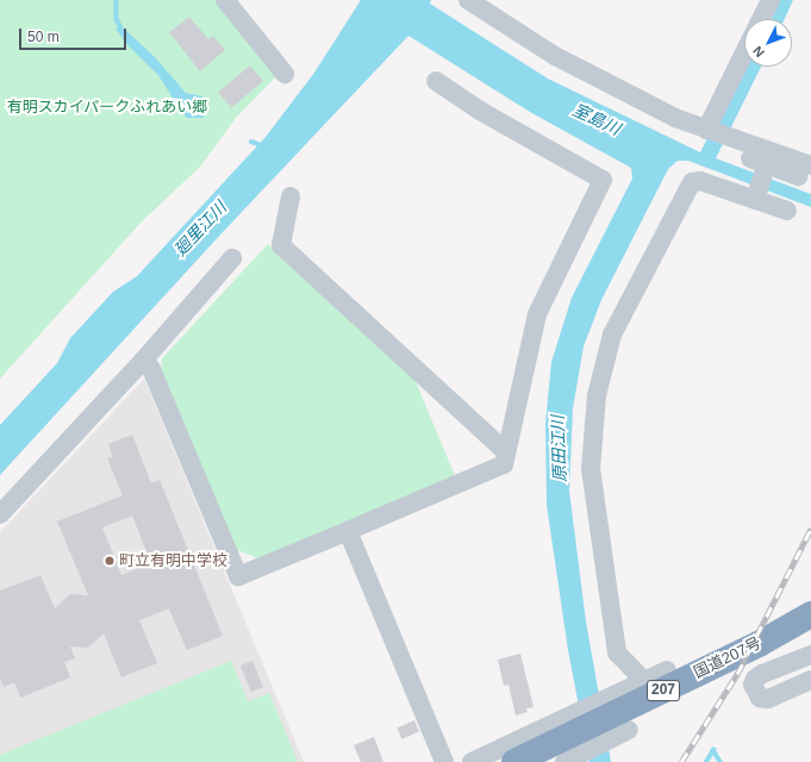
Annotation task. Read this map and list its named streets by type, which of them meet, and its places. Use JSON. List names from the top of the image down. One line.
{"streets":{"highway":["国道207号","207"]},"water":["室島川","廻里江川","原田江川"],"parks":["有明スカイパークふれあい郷"],"places":["町立有明中学校"],"scale_bar":"50 m","north":"bottom left"}
